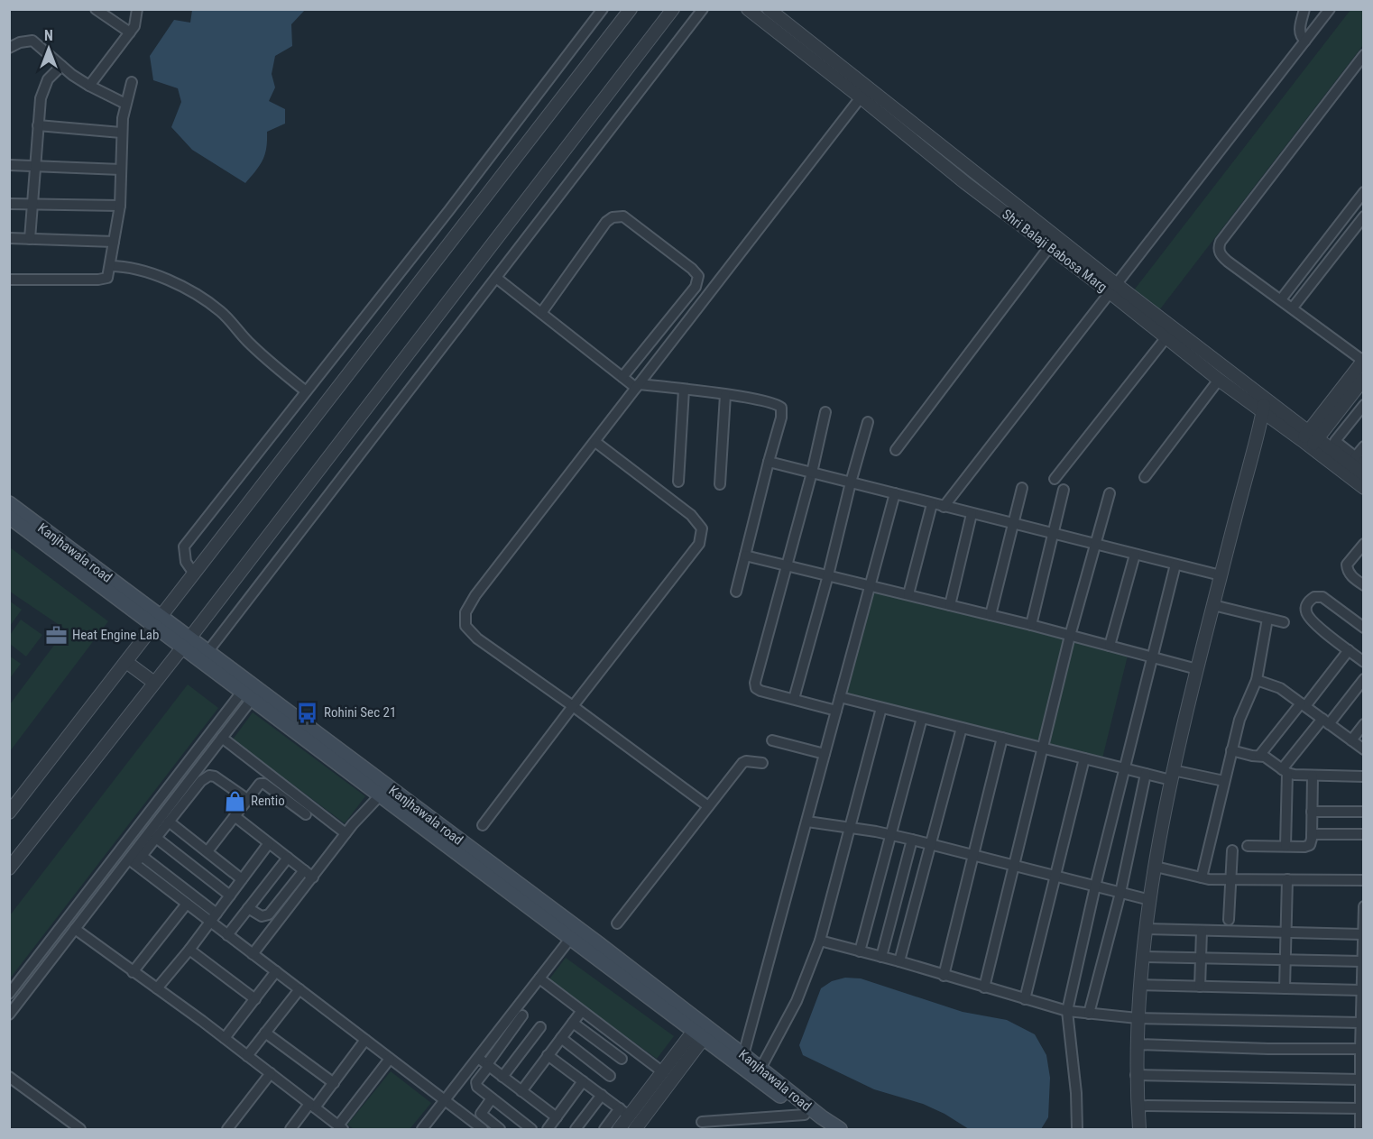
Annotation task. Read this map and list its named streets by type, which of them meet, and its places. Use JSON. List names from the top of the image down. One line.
{"streets":{"main road":["Kanjhawala road"],"street":["Shri Balaji Babosa Marg"]},"places":{"office":["Heat Engine Lab"],"bus stop":["Rohini Sec 21"],"shop":["Rentio"]},"north":"top"}
